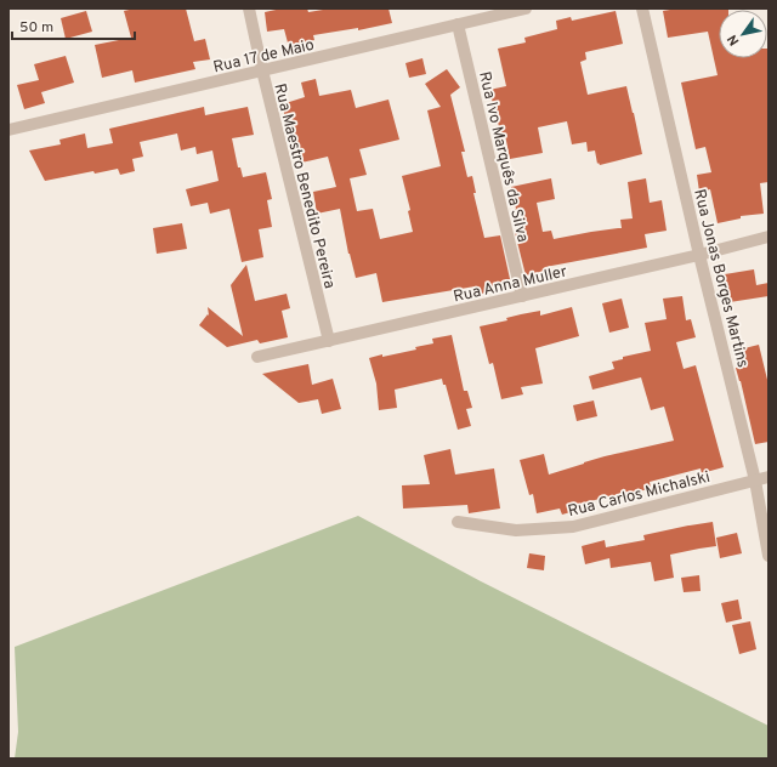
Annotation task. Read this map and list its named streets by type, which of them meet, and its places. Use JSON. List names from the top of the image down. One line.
{"streets":{"street":["Rua 17 de Maio","Rua Ivo Marquês da Silva","Rua Maestro Benedito Pereira","Rua Jonas Borges Martins","Rua Anna Muller","Rua Carlos Michalski"]},"crossings":[["Rua 17 de Maio","Rua Ivo Marquês da Silva"],["Rua 17 de Maio","Rua Maestro Benedito Pereira"],["Rua Ivo Marquês da Silva","Rua Anna Muller"],["Rua Maestro Benedito Pereira","Rua Anna Muller"],["Rua Jonas Borges Martins","Rua Anna Muller"],["Rua Jonas Borges Martins","Rua Carlos Michalski"]],"scale_bar":"50 m","north":"bottom left"}
